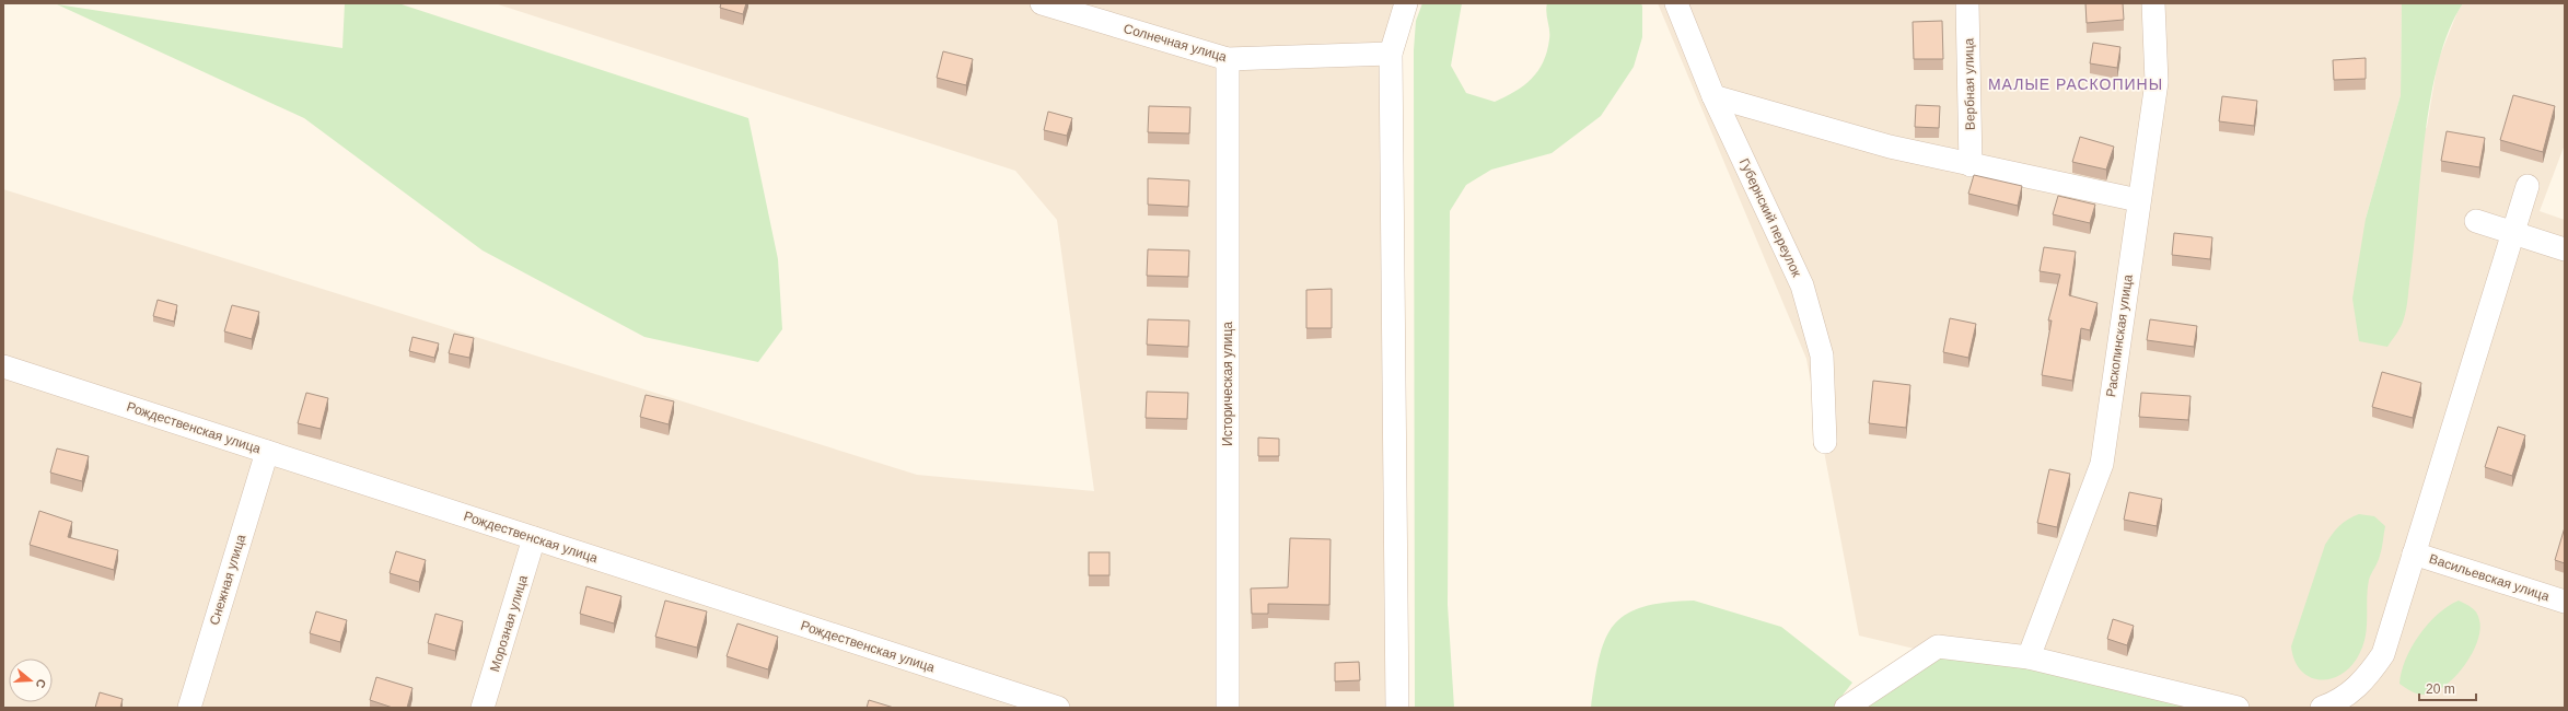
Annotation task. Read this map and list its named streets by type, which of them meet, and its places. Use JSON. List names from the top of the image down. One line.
{"streets":{"street":["Солнечная улица","Вербная улица","Губернский переулок","Раскопинская улица","Историческая улица","Рождественская улица","Васильевская улица","Снежная улица","Морозная улица"]},"crossings":[["Солнечная улица","Историческая улица"],["Рождественская улица","Снежная улица"],["Рождественская улица","Морозная улица"]],"districts":["МАЛЫЕ РАСКОПИНЫ"],"scale_bar":"20 m","north":"right"}
